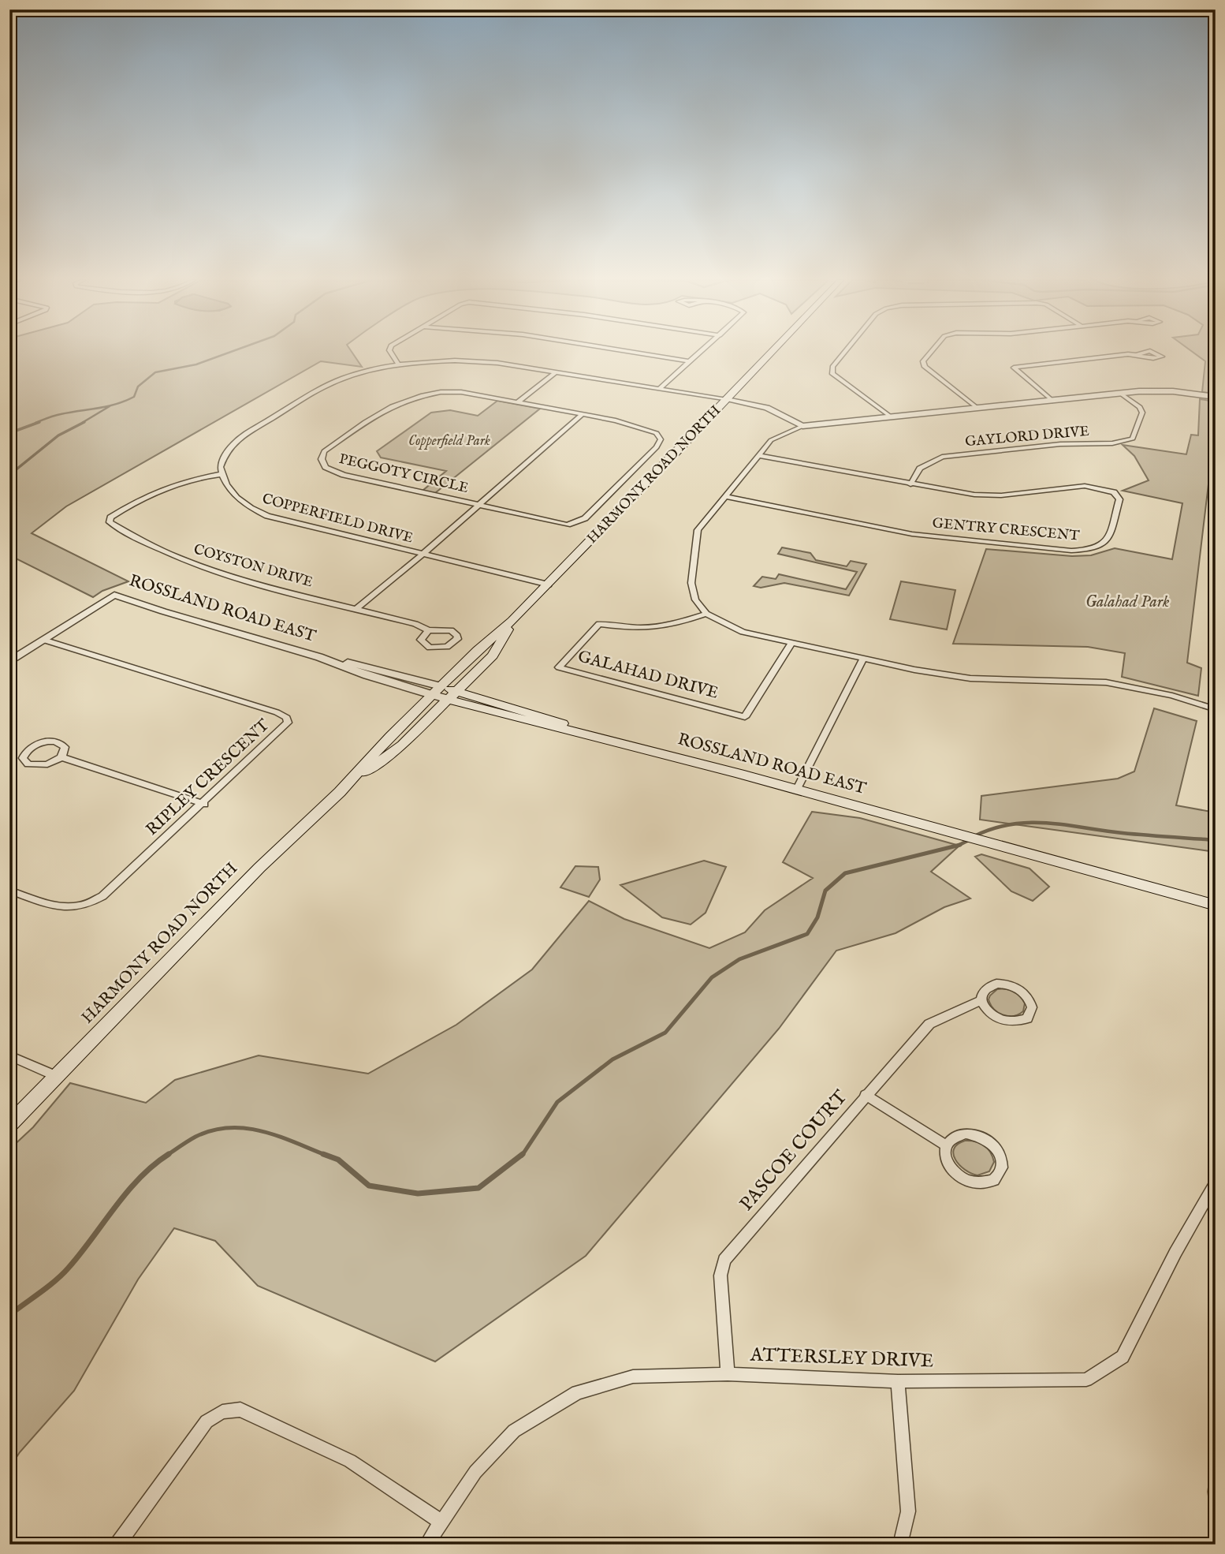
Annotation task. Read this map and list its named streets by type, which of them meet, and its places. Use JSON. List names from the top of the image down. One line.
{"streets":{"main road":["HARMONY ROAD NORTH","ROSSLAND ROAD EAST"],"street":["GAYLORD DRIVE","PEGGOTY CIRCLE","COPPERFIELD DRIVE","GENTRY CRESCENT","COYSTON DRIVE","GALAHAD DRIVE","RIPLEY CRESCENT","PASCOE COURT","ATTERSLEY DRIVE"]},"crossings":[["GAYLORD DRIVE","GENTRY CRESCENT"],["HARMONY ROAD NORTH","COPPERFIELD DRIVE"],["HARMONY ROAD NORTH","ROSSLAND ROAD EAST"],["COPPERFIELD DRIVE","COYSTON DRIVE"],["ROSSLAND ROAD EAST","RIPLEY CRESCENT"],["PASCOE COURT","ATTERSLEY DRIVE"]],"parks":["Copperfield Park","Galahad Park"]}
